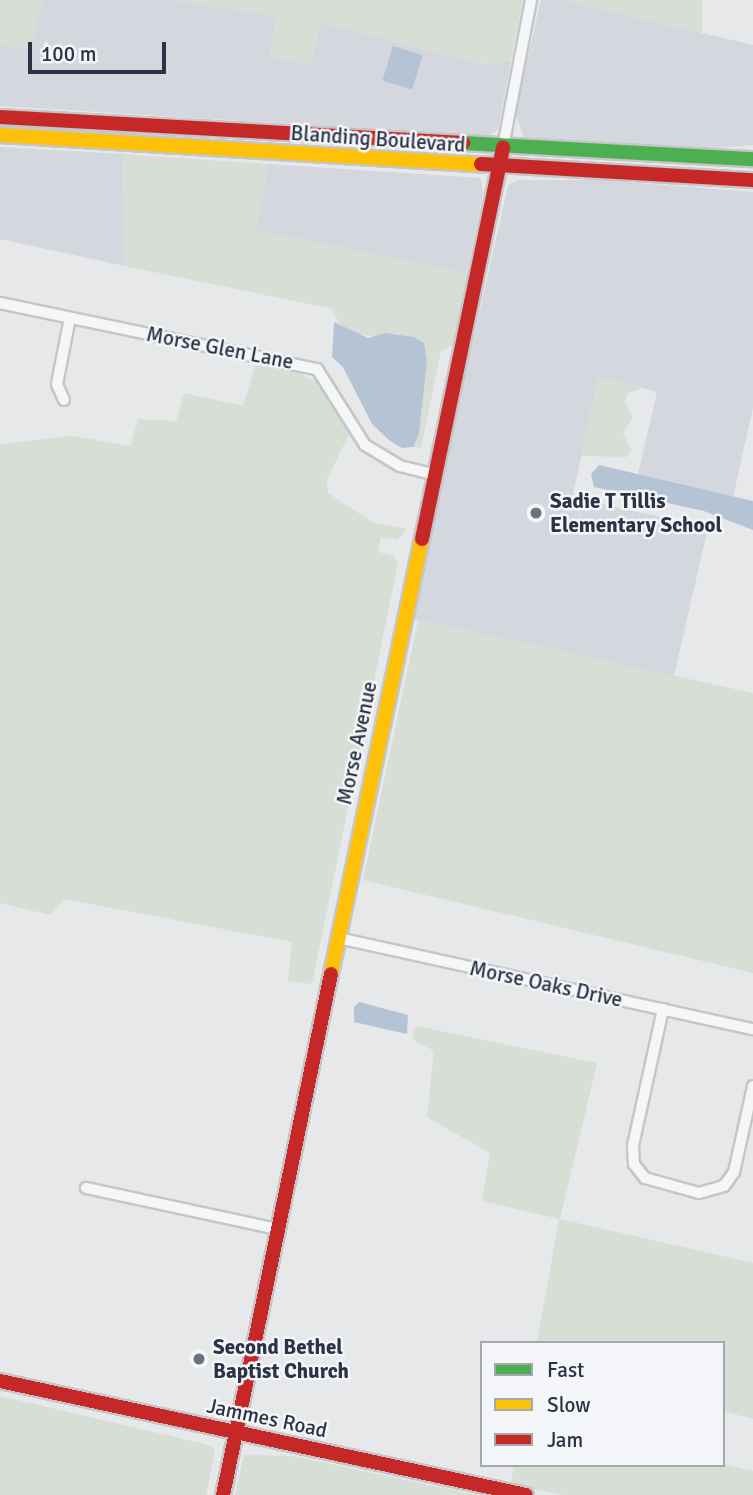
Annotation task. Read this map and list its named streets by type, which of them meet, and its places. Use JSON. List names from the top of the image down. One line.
{"streets":{"street":["Blanding Boulevard","Morse Glen Lane","Morse Avenue","Morse Oaks Drive","Jammes Road"]},"crossings":[["Blanding Boulevard","Morse Avenue"],["Morse Glen Lane","Morse Avenue"],["Morse Avenue","Morse Oaks Drive"],["Morse Avenue","Jammes Road"]],"places":["Sadie T Tillis Elementary School","Second Bethel Baptist Church"],"legend":["Fast","Slow","Jam"],"scale_bar":"100 m"}
